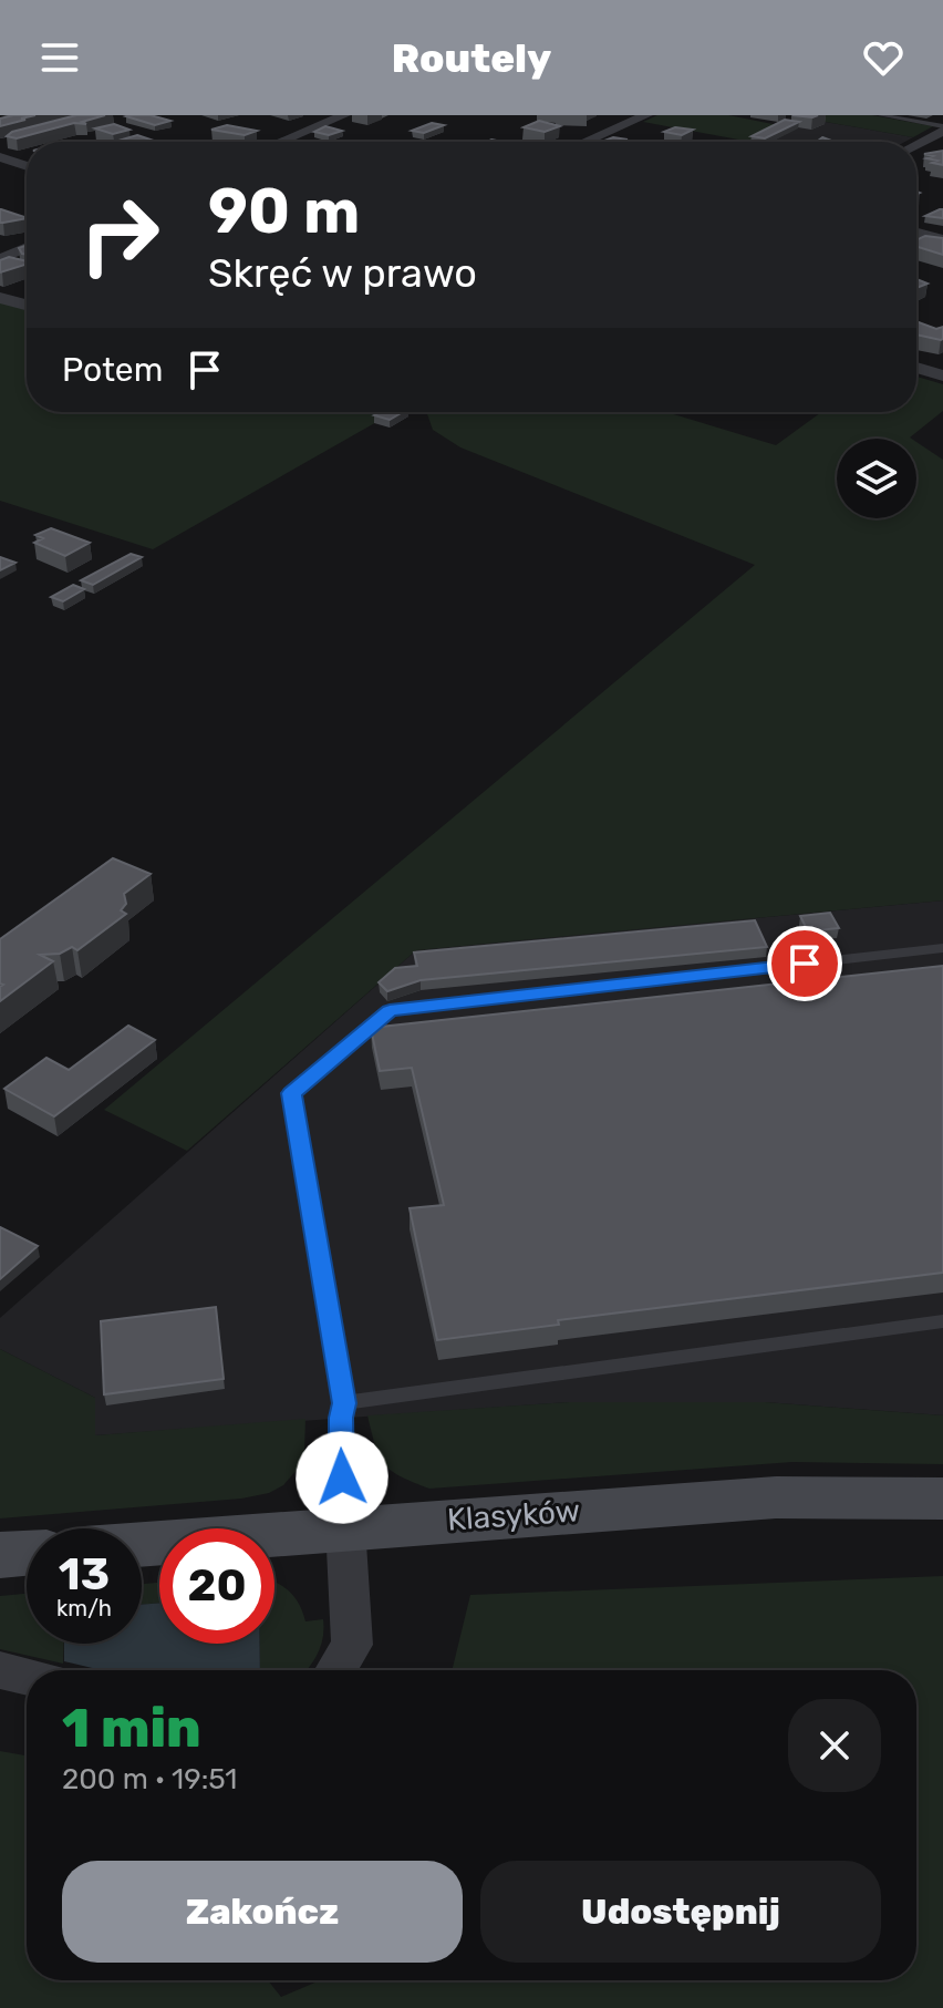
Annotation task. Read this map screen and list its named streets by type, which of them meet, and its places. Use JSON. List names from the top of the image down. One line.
{"streets":{"street":["Klasyków"]},"page":{"header":"Routely","turn":["90 m","Skręć w prawo"],"then":"Potem","speed":"13 km/h","limit":"20","heading":["1 min","200 m · 19:51"],"buttons":["Zakończ","Udostępnij"]}}
